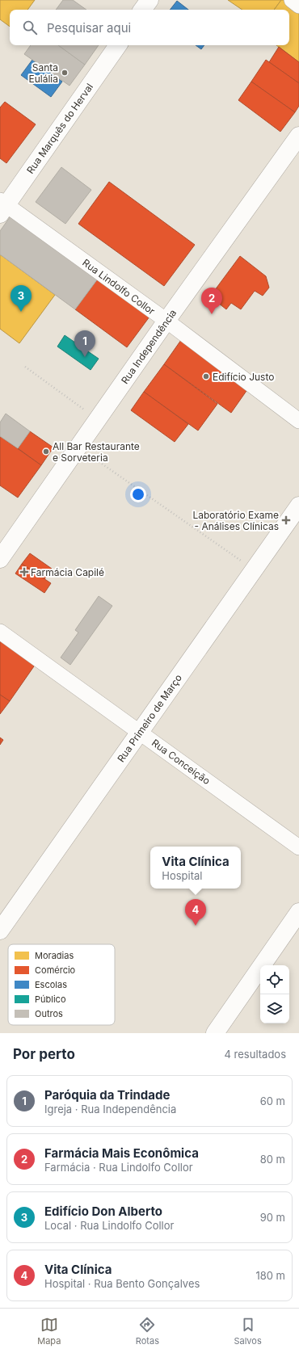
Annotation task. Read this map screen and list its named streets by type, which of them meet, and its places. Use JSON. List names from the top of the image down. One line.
{"streets":{"street":["Rua Marquês do Herval","Rua Lindolfo Collor","Rua Independência","Rua Primeiro de Março","Rua Conceição"]},"crossings":[["Rua Marquês do Herval","Rua Lindolfo Collor"],["Rua Lindolfo Collor","Rua Independência"],["Rua Primeiro de Março","Rua Conceição"]],"places":{"other":["Santa Eulália","Edifício Justo","All Bar Restaurante e Sorveteria"],"health":["Laboratório Exame - Análises Clínicas","Farmácia Capilé"]},"legend":["Moradias","Comércio","Escolas","Público","Outros"],"page":{"search":"Pesquisar aqui","pins":["3","2","1","4"],"popup":["Vita Clínica","Hospital"],"heading":["Por perto","4 resultados"],"list":[{"mark":"1","name":"Paróquia da Trindade","note":"Igreja · Rua Independência","value":"60 m"},{"mark":"2","name":"Farmácia Mais Econômica","note":"Farmácia · Rua Lindolfo Collor","value":"80 m"},{"mark":"3","name":"Edifício Don Alberto","note":"Local · Rua Lindolfo Collor","value":"90 m"},{"mark":"4","name":"Vita Clínica","note":"Hospital · Rua Bento Gonçalves","value":"180 m"}],"nav":["Mapa","Rotas","Salvos"]}}
